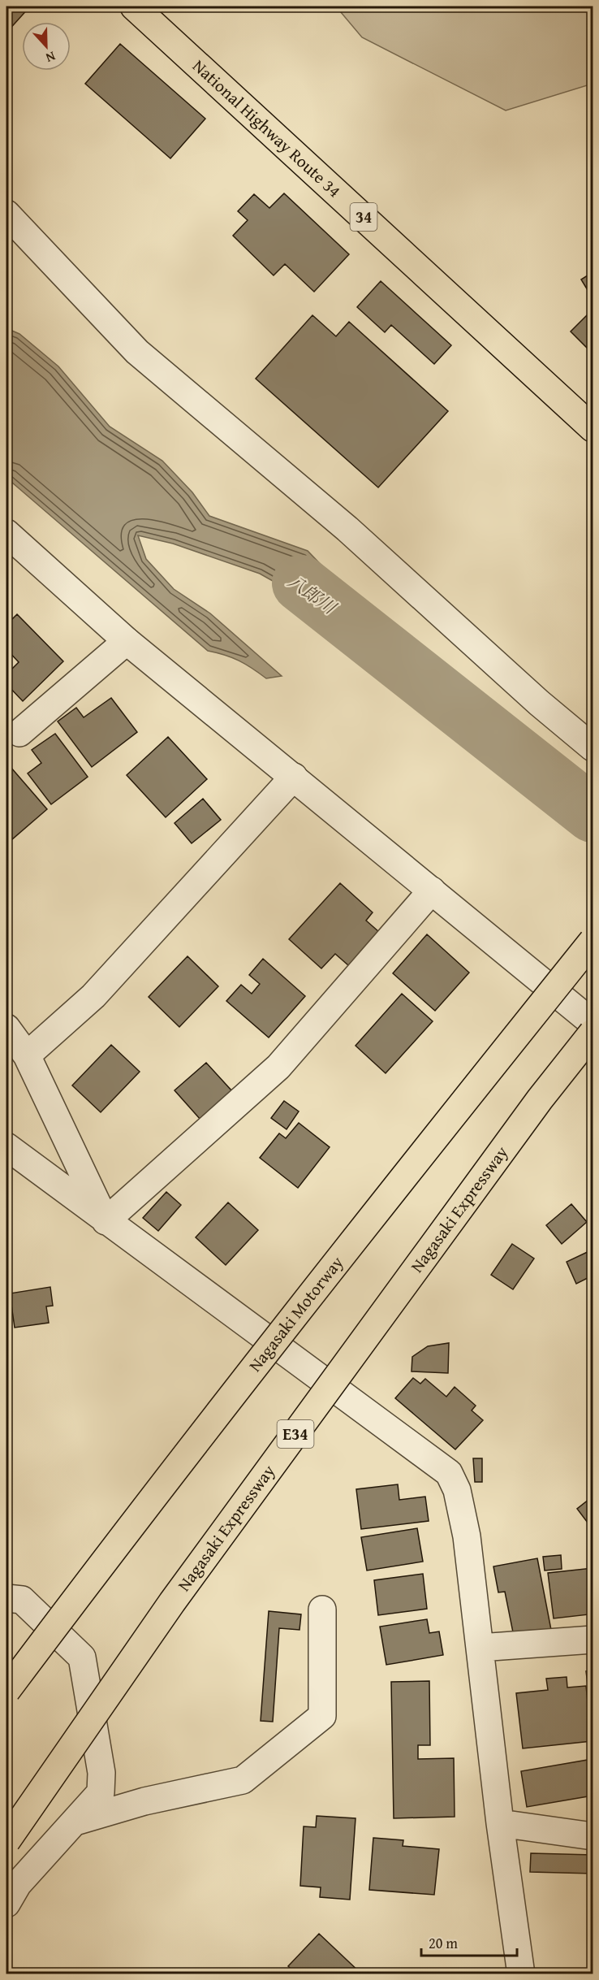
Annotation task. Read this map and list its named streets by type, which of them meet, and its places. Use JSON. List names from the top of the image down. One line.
{"streets":{"highway":["National Highway Route 34","34","Nagasaki Expressway","Nagasaki Motorway","E34"]},"water":["八郎川"],"scale_bar":"20 m","north":"bottom"}
